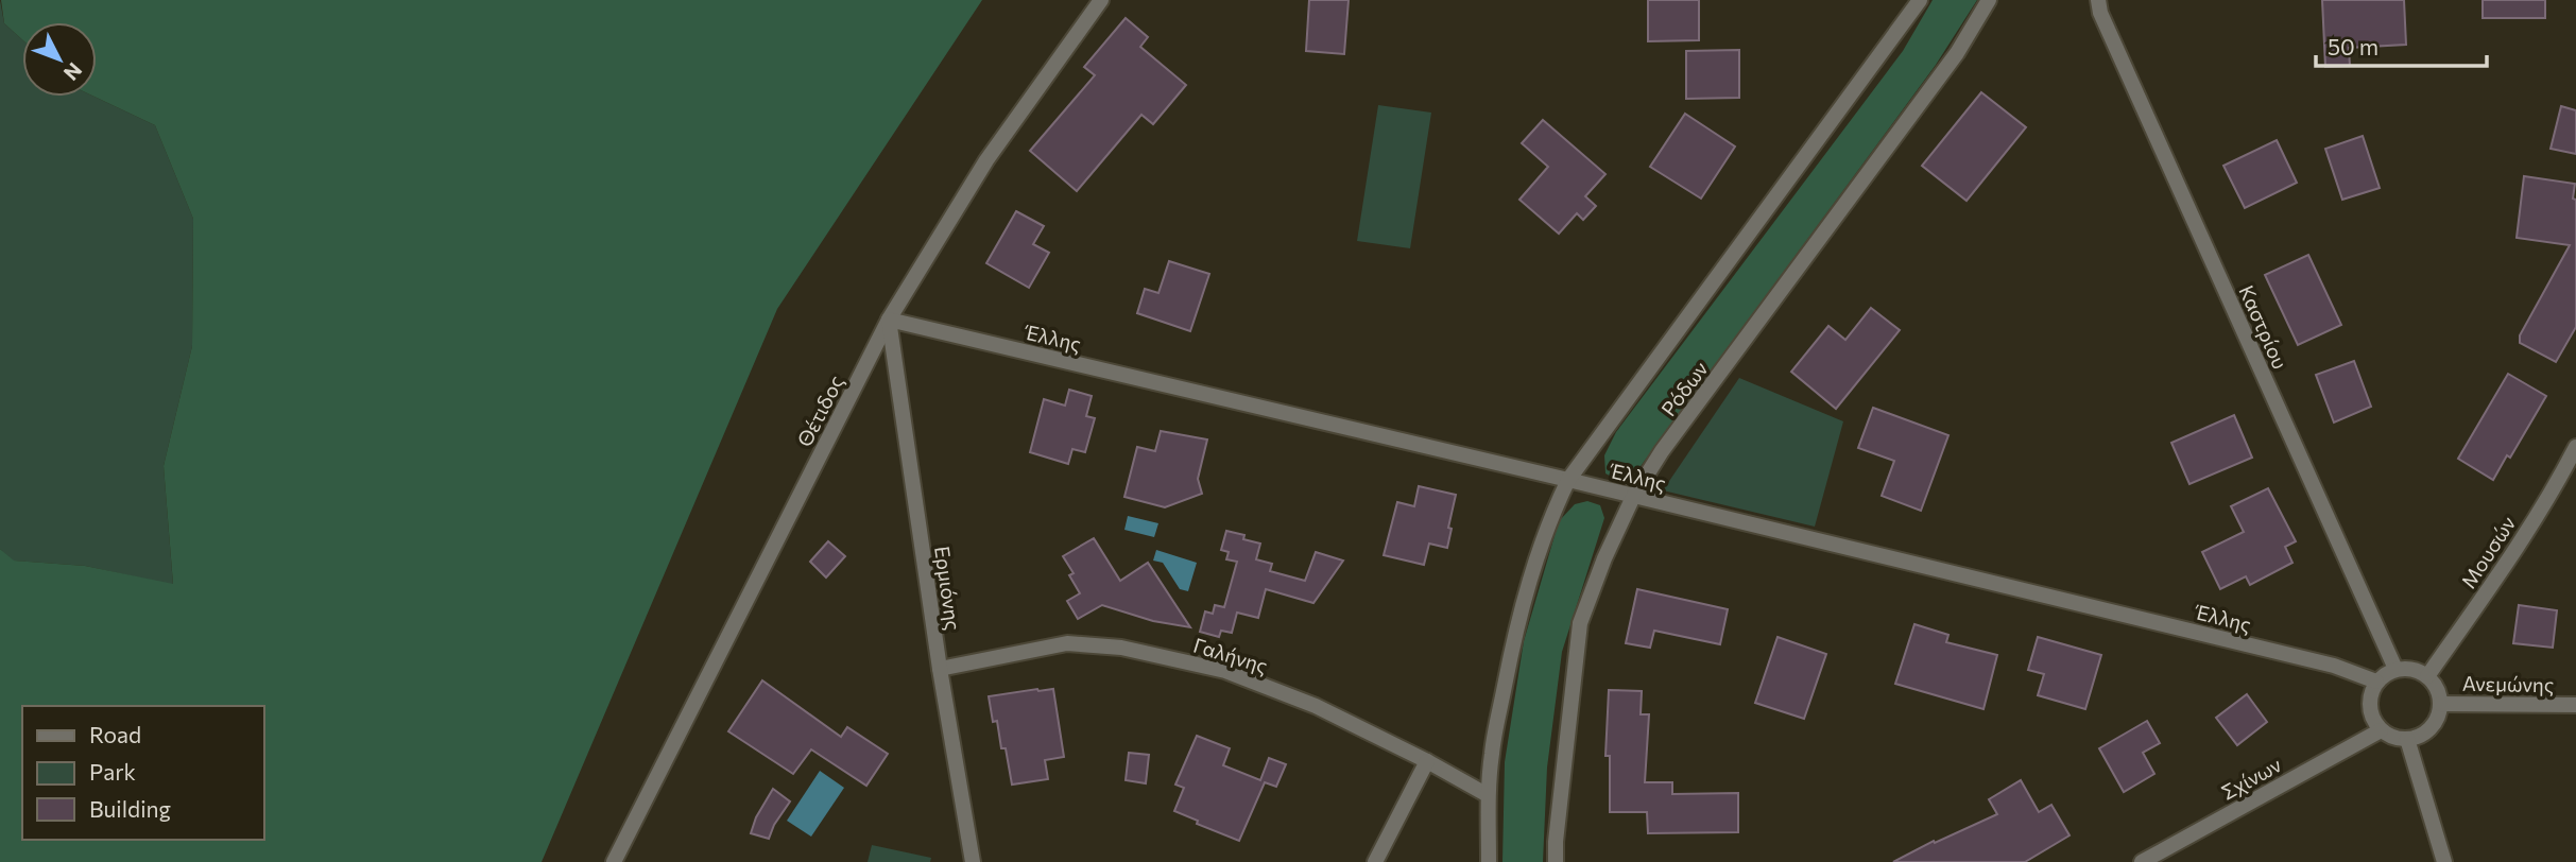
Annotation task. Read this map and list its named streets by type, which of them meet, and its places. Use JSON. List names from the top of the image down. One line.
{"streets":{"street":["Καστρίου","Έλλης","Ρόδων","Θέτιδος","Μουσών","Ερμιόνης","Γαλήνης","Ανεμώνης","Σχίνων"]},"crossings":[["Καστρίου","Έλλης"],["Καστρίου","Μουσών"],["Καστρίου","Ανεμώνης"],["Καστρίου","Σχίνων"],["Έλλης","Ρόδων"],["Έλλης","Θέτιδος"],["Έλλης","Μουσών"],["Έλλης","Ερμιόνης"],["Έλλης","Ανεμώνης"],["Έλλης","Σχίνων"],["Ρόδων","Γαλήνης"],["Θέτιδος","Ερμιόνης"],["Μουσών","Ανεμώνης"],["Μουσών","Σχίνων"],["Ερμιόνης","Γαλήνης"],["Ανεμώνης","Σχίνων"]],"legend":["Road","Park","Building"],"scale_bar":"50 m","north":"bottom right"}
